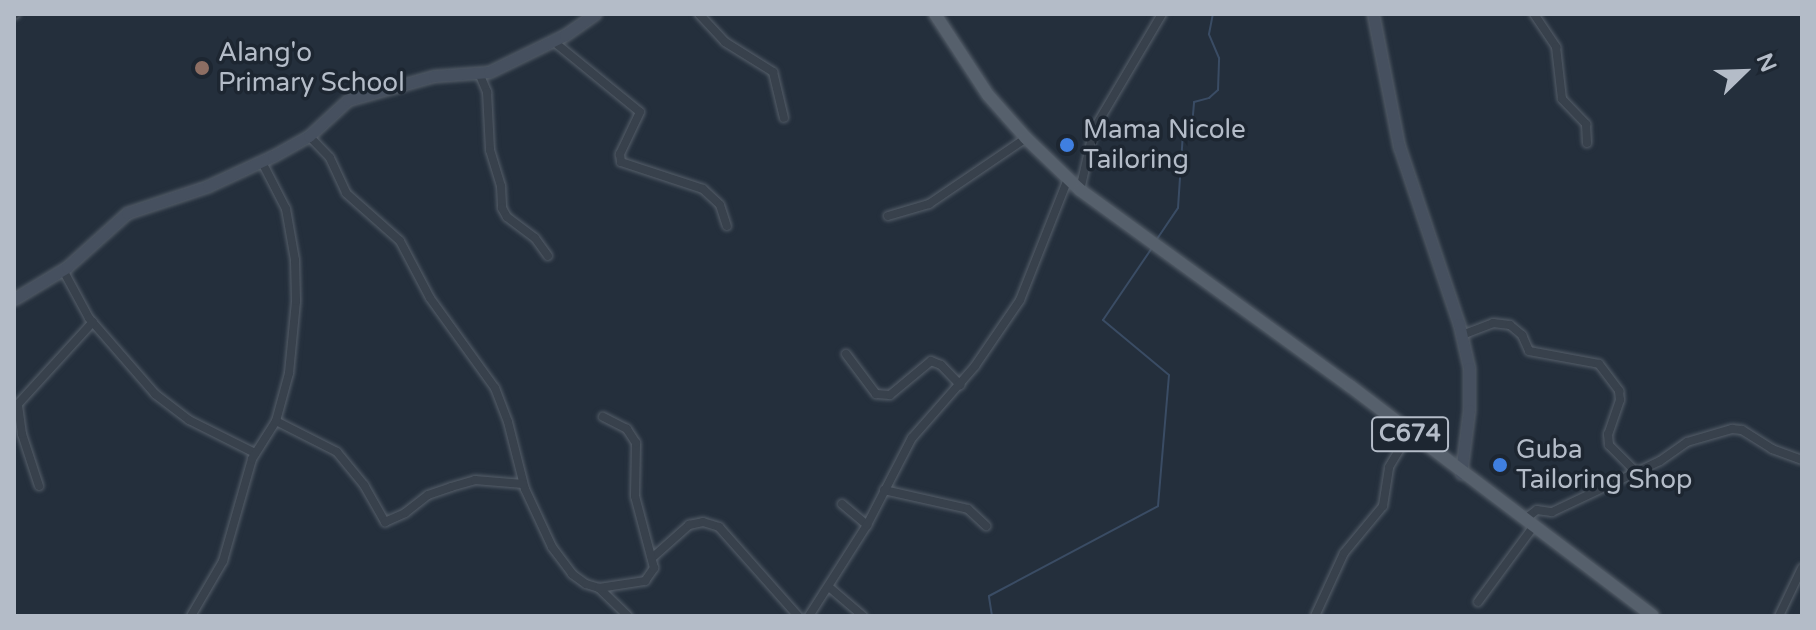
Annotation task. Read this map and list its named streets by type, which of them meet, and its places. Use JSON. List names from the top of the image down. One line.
{"streets":{"main road":["C674"]},"places":["Alang'o Primary School","Mama Nicole Tailoring","Guba Tailoring Shop"],"north":"top right"}
